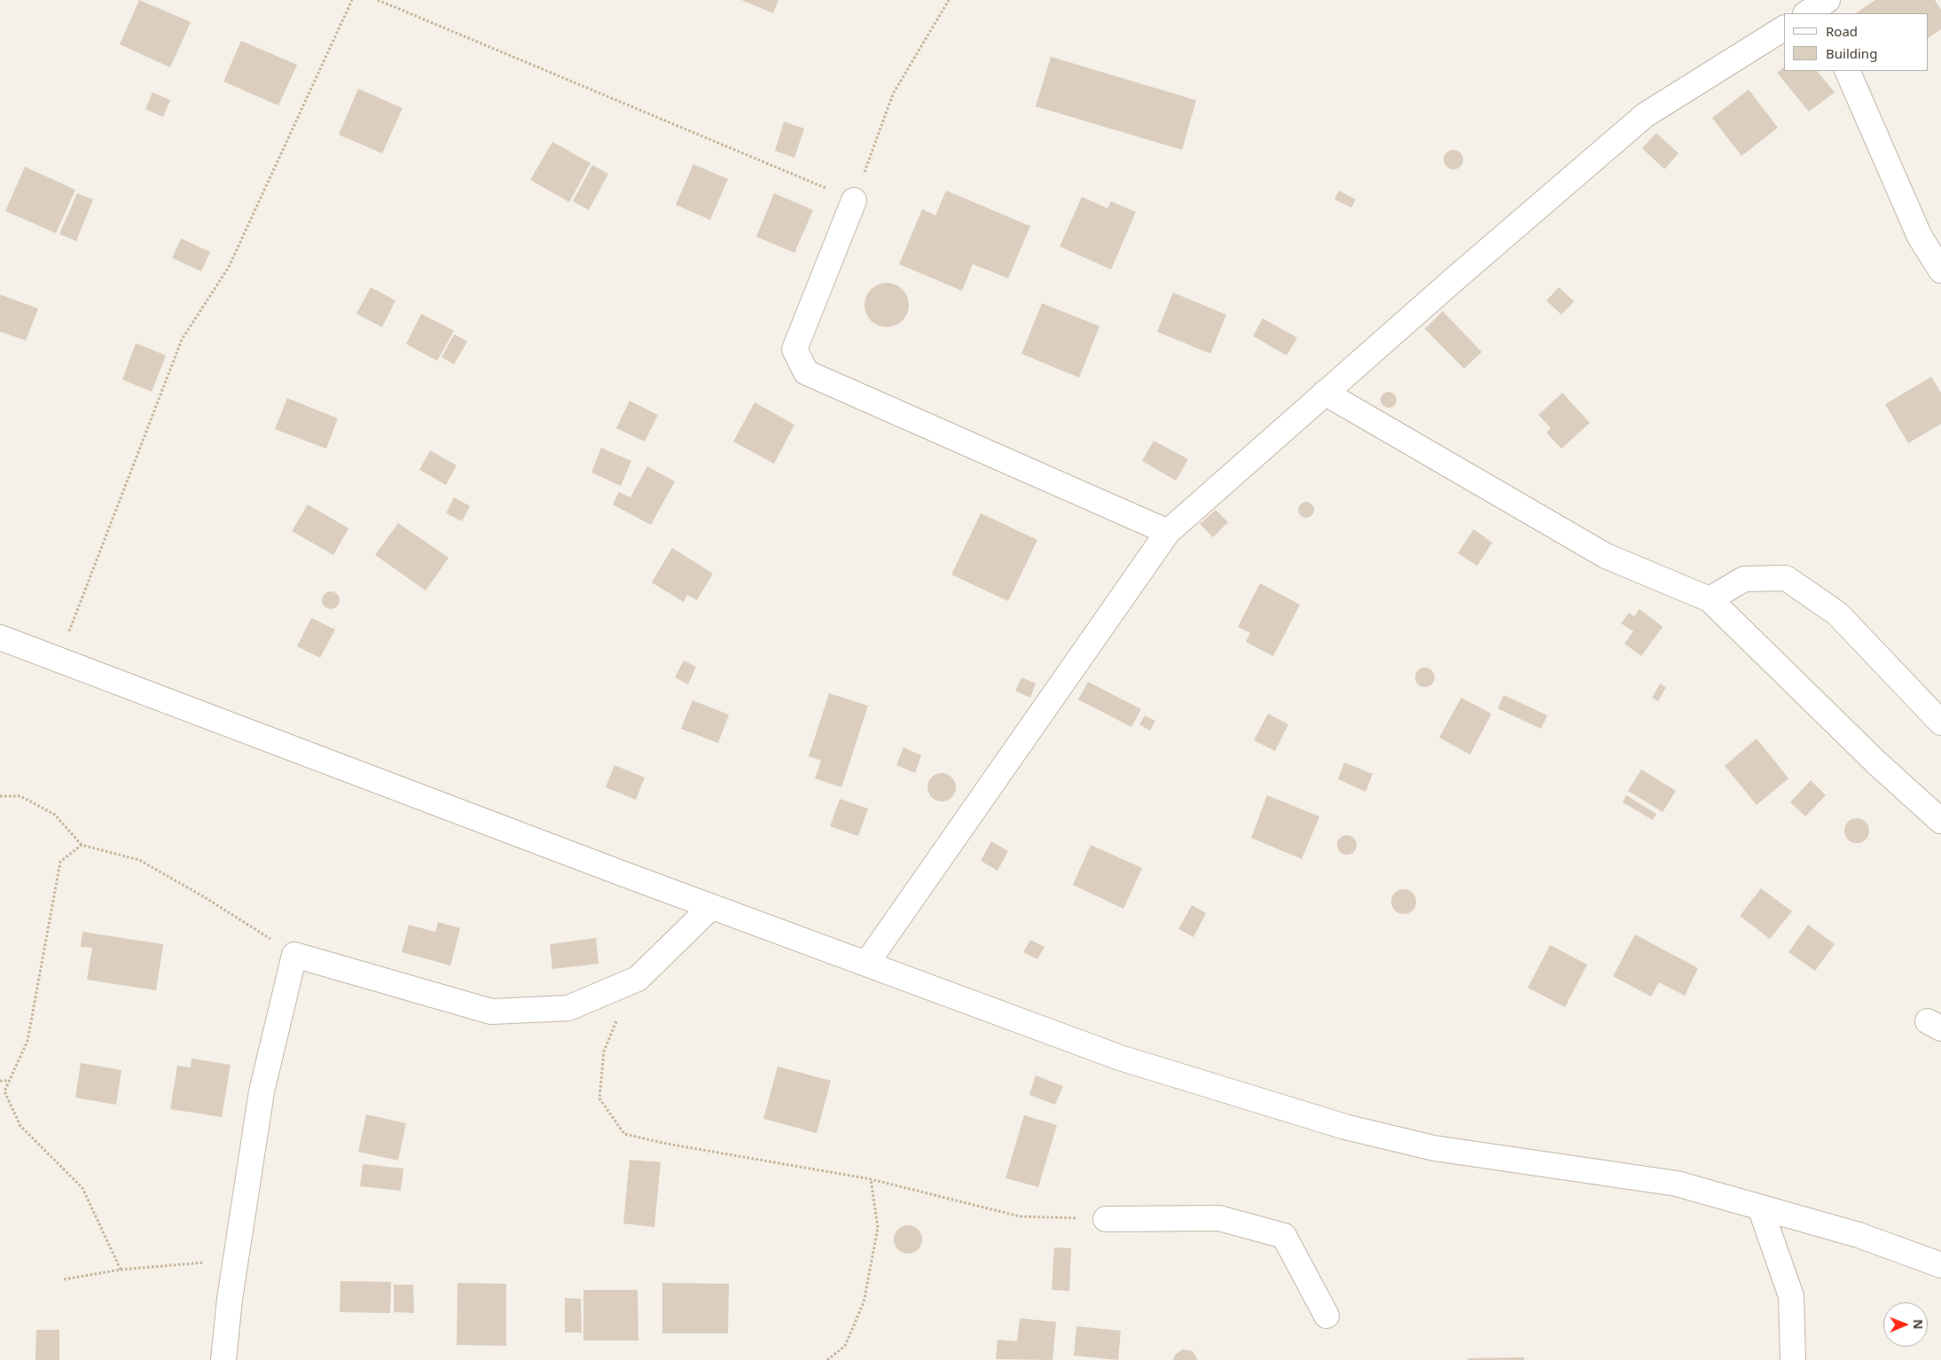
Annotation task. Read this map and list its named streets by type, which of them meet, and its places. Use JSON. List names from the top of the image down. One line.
{"legend":["Road","Building"],"north":"right"}
